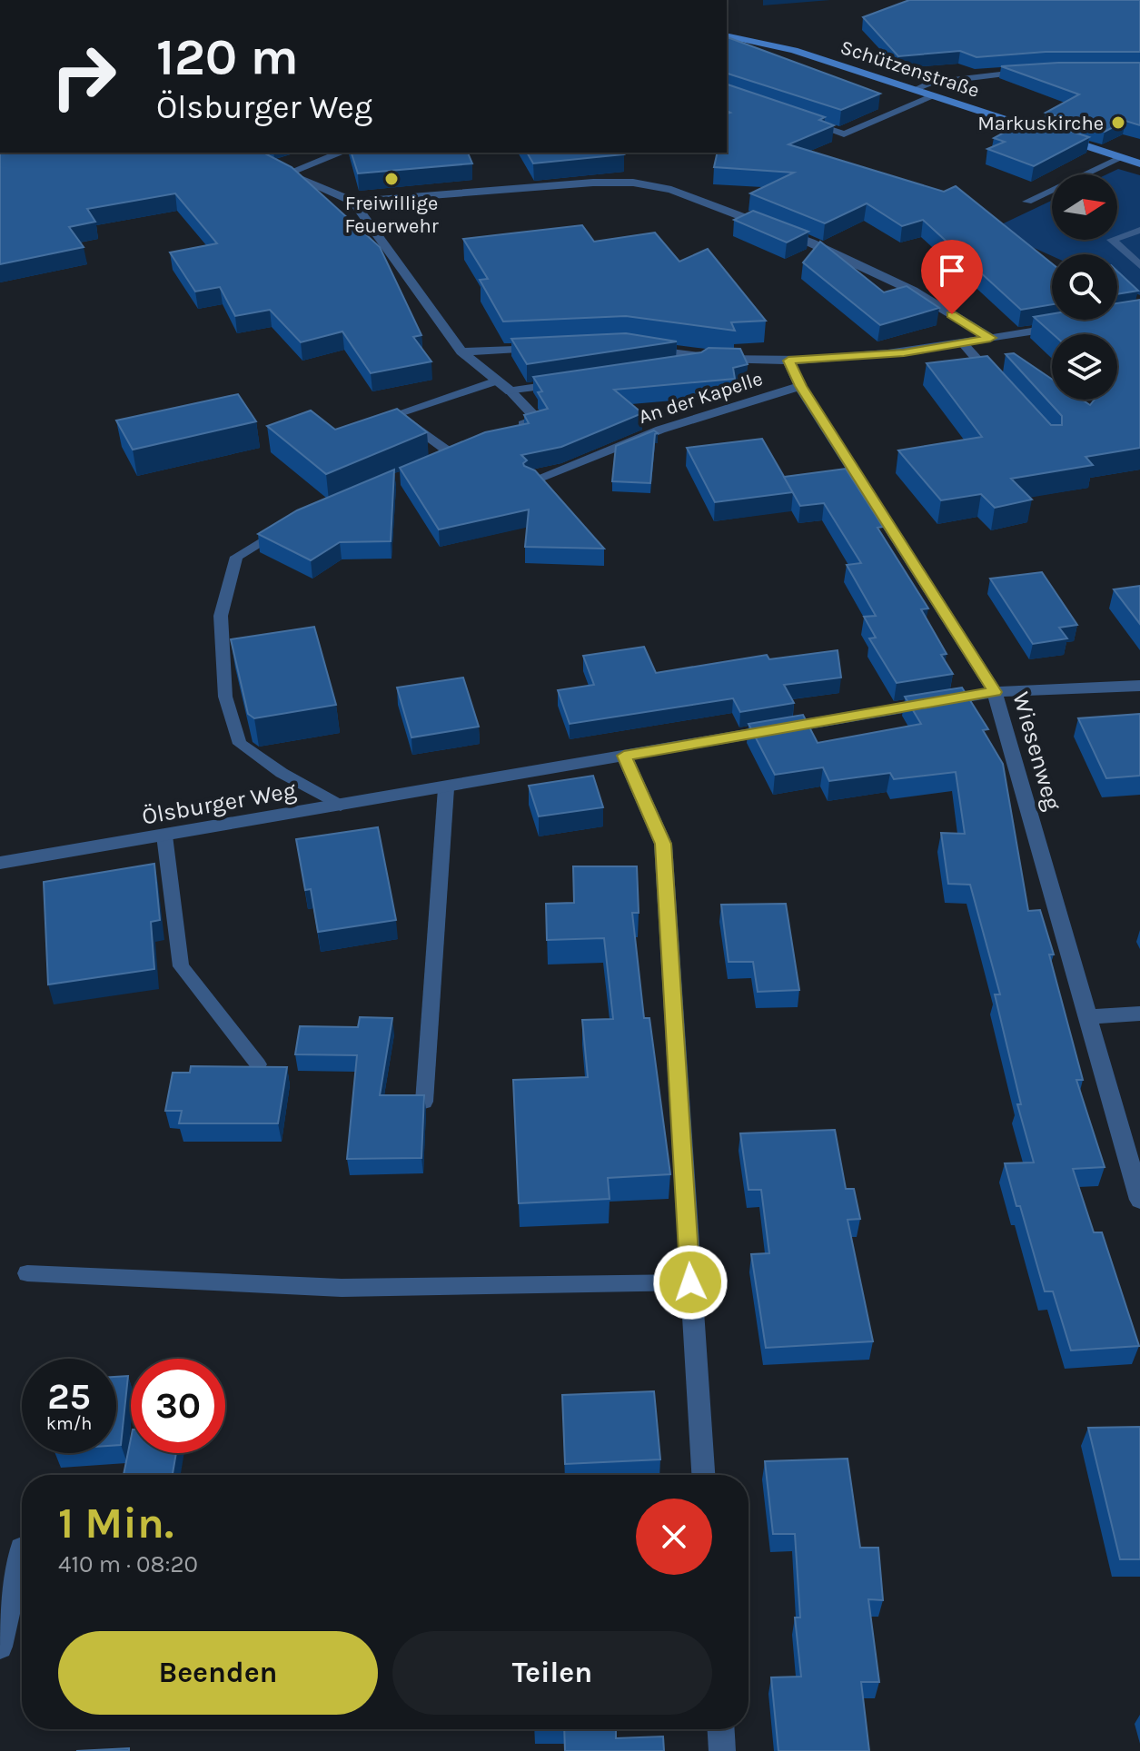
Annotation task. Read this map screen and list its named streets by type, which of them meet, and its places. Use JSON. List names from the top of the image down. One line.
{"streets":{"street":["Schützenstraße","An der Kapelle","Wiesenweg","Ölsburger Weg"]},"crossings":[["An der Kapelle","Wiesenweg"],["Wiesenweg","Ölsburger Weg"]],"places":["Markuskirche","Freiwillige Feuerwehr"],"north":"right","page":{"turn":["120 m","Ölsburger Weg"],"speed":"25 km/h","limit":"30","heading":["1 Min.","410 m · 08:20"],"buttons":["Beenden","Teilen"]}}
